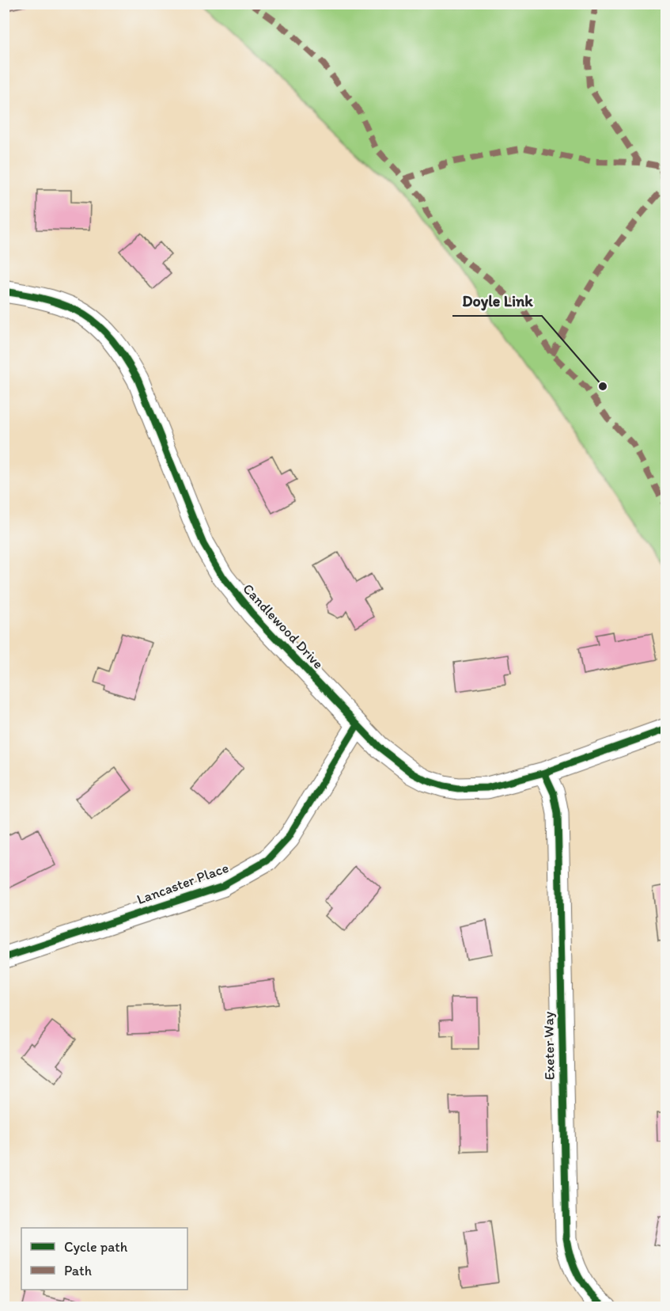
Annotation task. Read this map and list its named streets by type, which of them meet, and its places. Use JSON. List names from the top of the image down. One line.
{"streets":{"street":["Candlewood Drive","Lancaster Place","Exeter Way"]},"crossings":[["Candlewood Drive","Lancaster Place"],["Candlewood Drive","Exeter Way"]],"places":["Doyle Link"],"legend":["Cycle path","Path"]}
